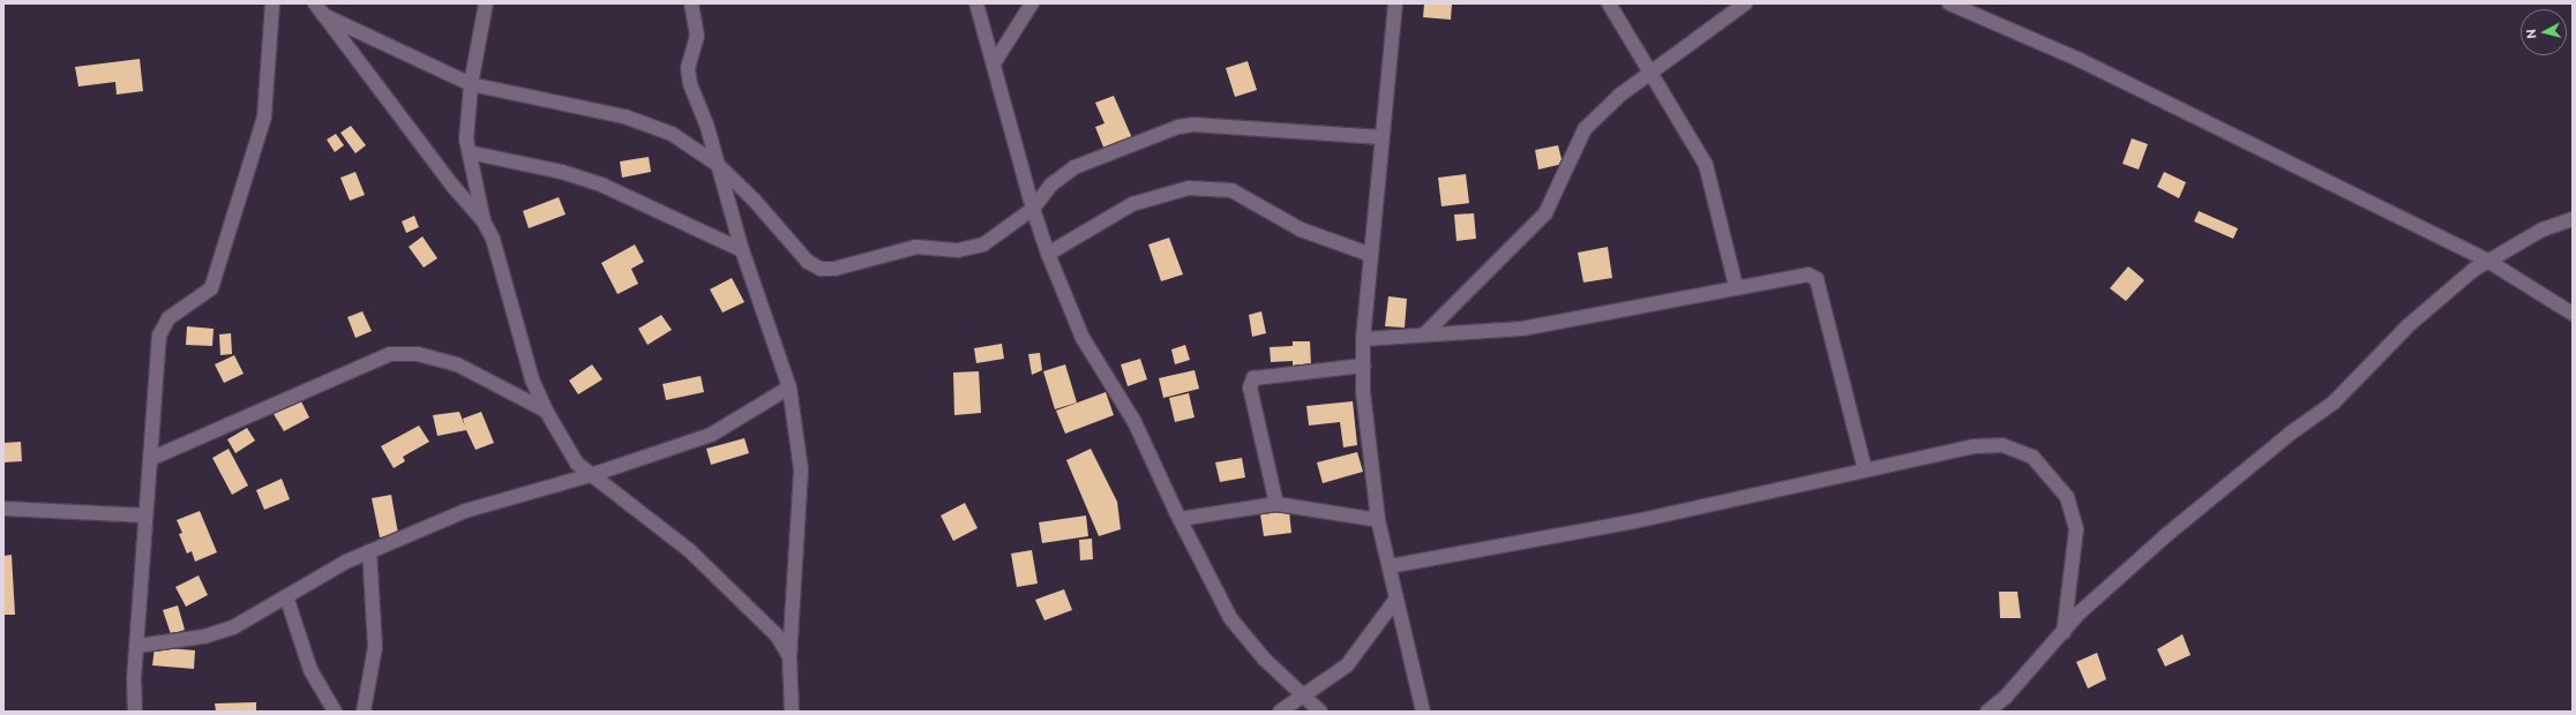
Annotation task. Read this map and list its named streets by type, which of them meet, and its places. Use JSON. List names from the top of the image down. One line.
{"north":"left"}
